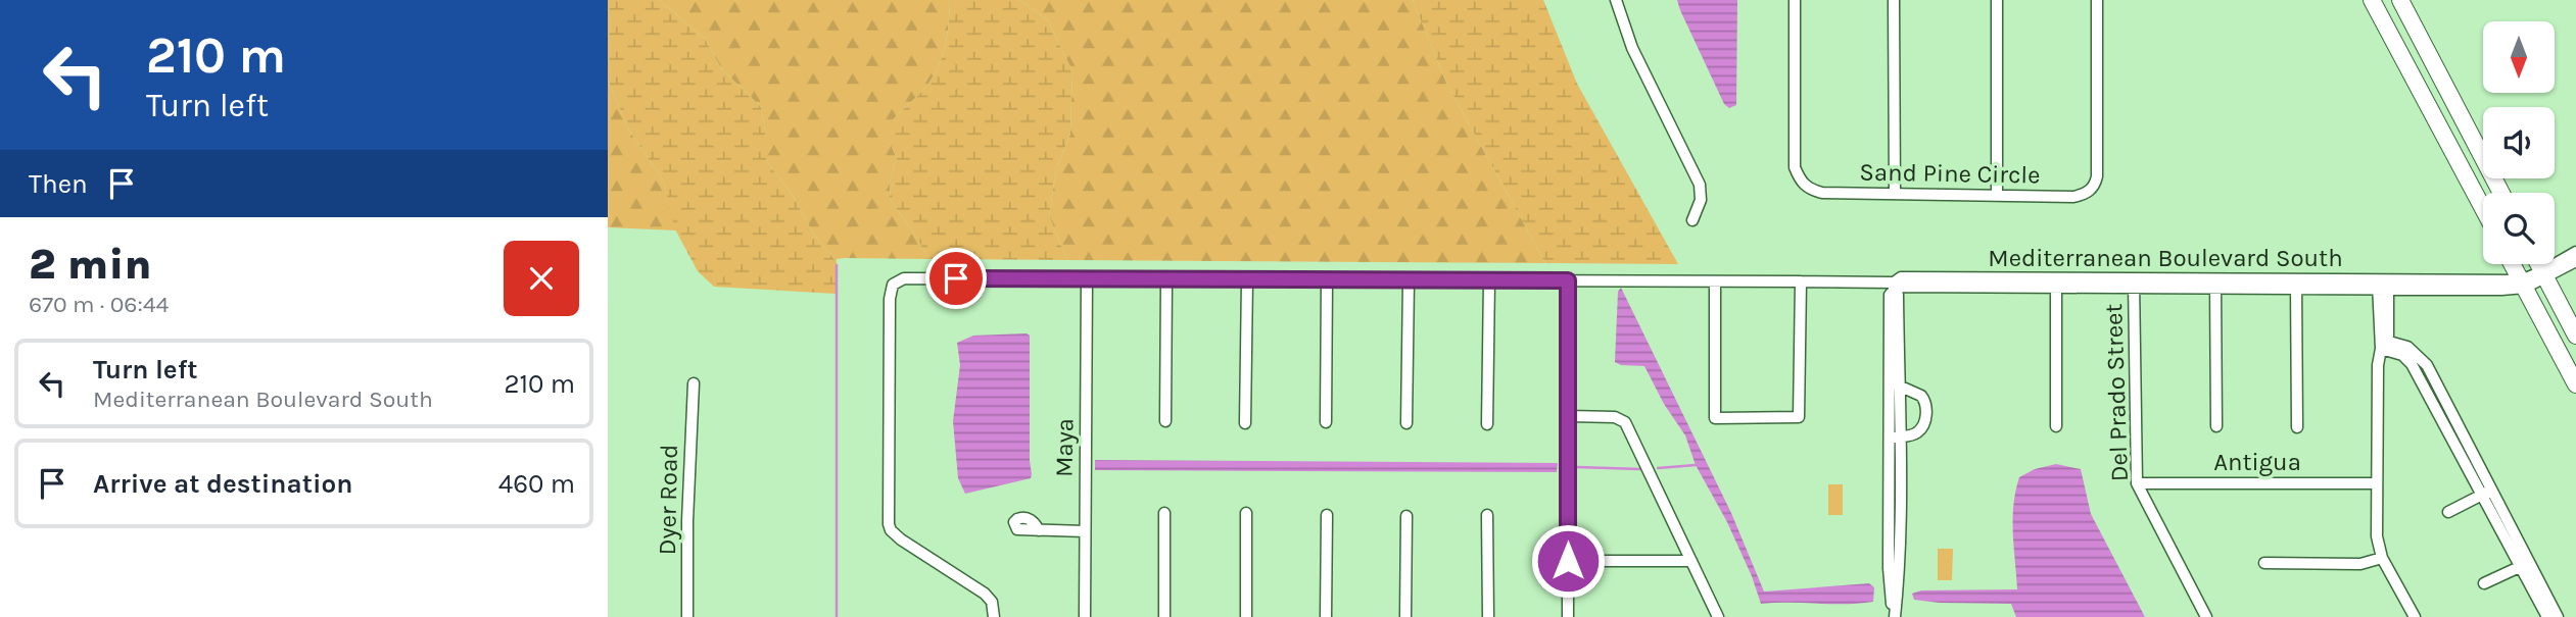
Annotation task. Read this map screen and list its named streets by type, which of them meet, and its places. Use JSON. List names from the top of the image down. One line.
{"streets":{"street":["Sand Pine Circle","Mediterranean Boulevard South","Del Prado Street","Maya","Antigua","Dyer Road"]},"crossings":[["Mediterranean Boulevard South","Del Prado Street"],["Mediterranean Boulevard South","Maya"],["Del Prado Street","Antigua"]],"north":"bottom","page":{"turn":["210 m","Turn left"],"then":"Then","heading":["2 min","670 m · 06:44"],"list":[{"name":"Turn left","note":"Mediterranean Boulevard South","value":"210 m"},{"name":"Arrive at destination","value":"460 m"}]}}
